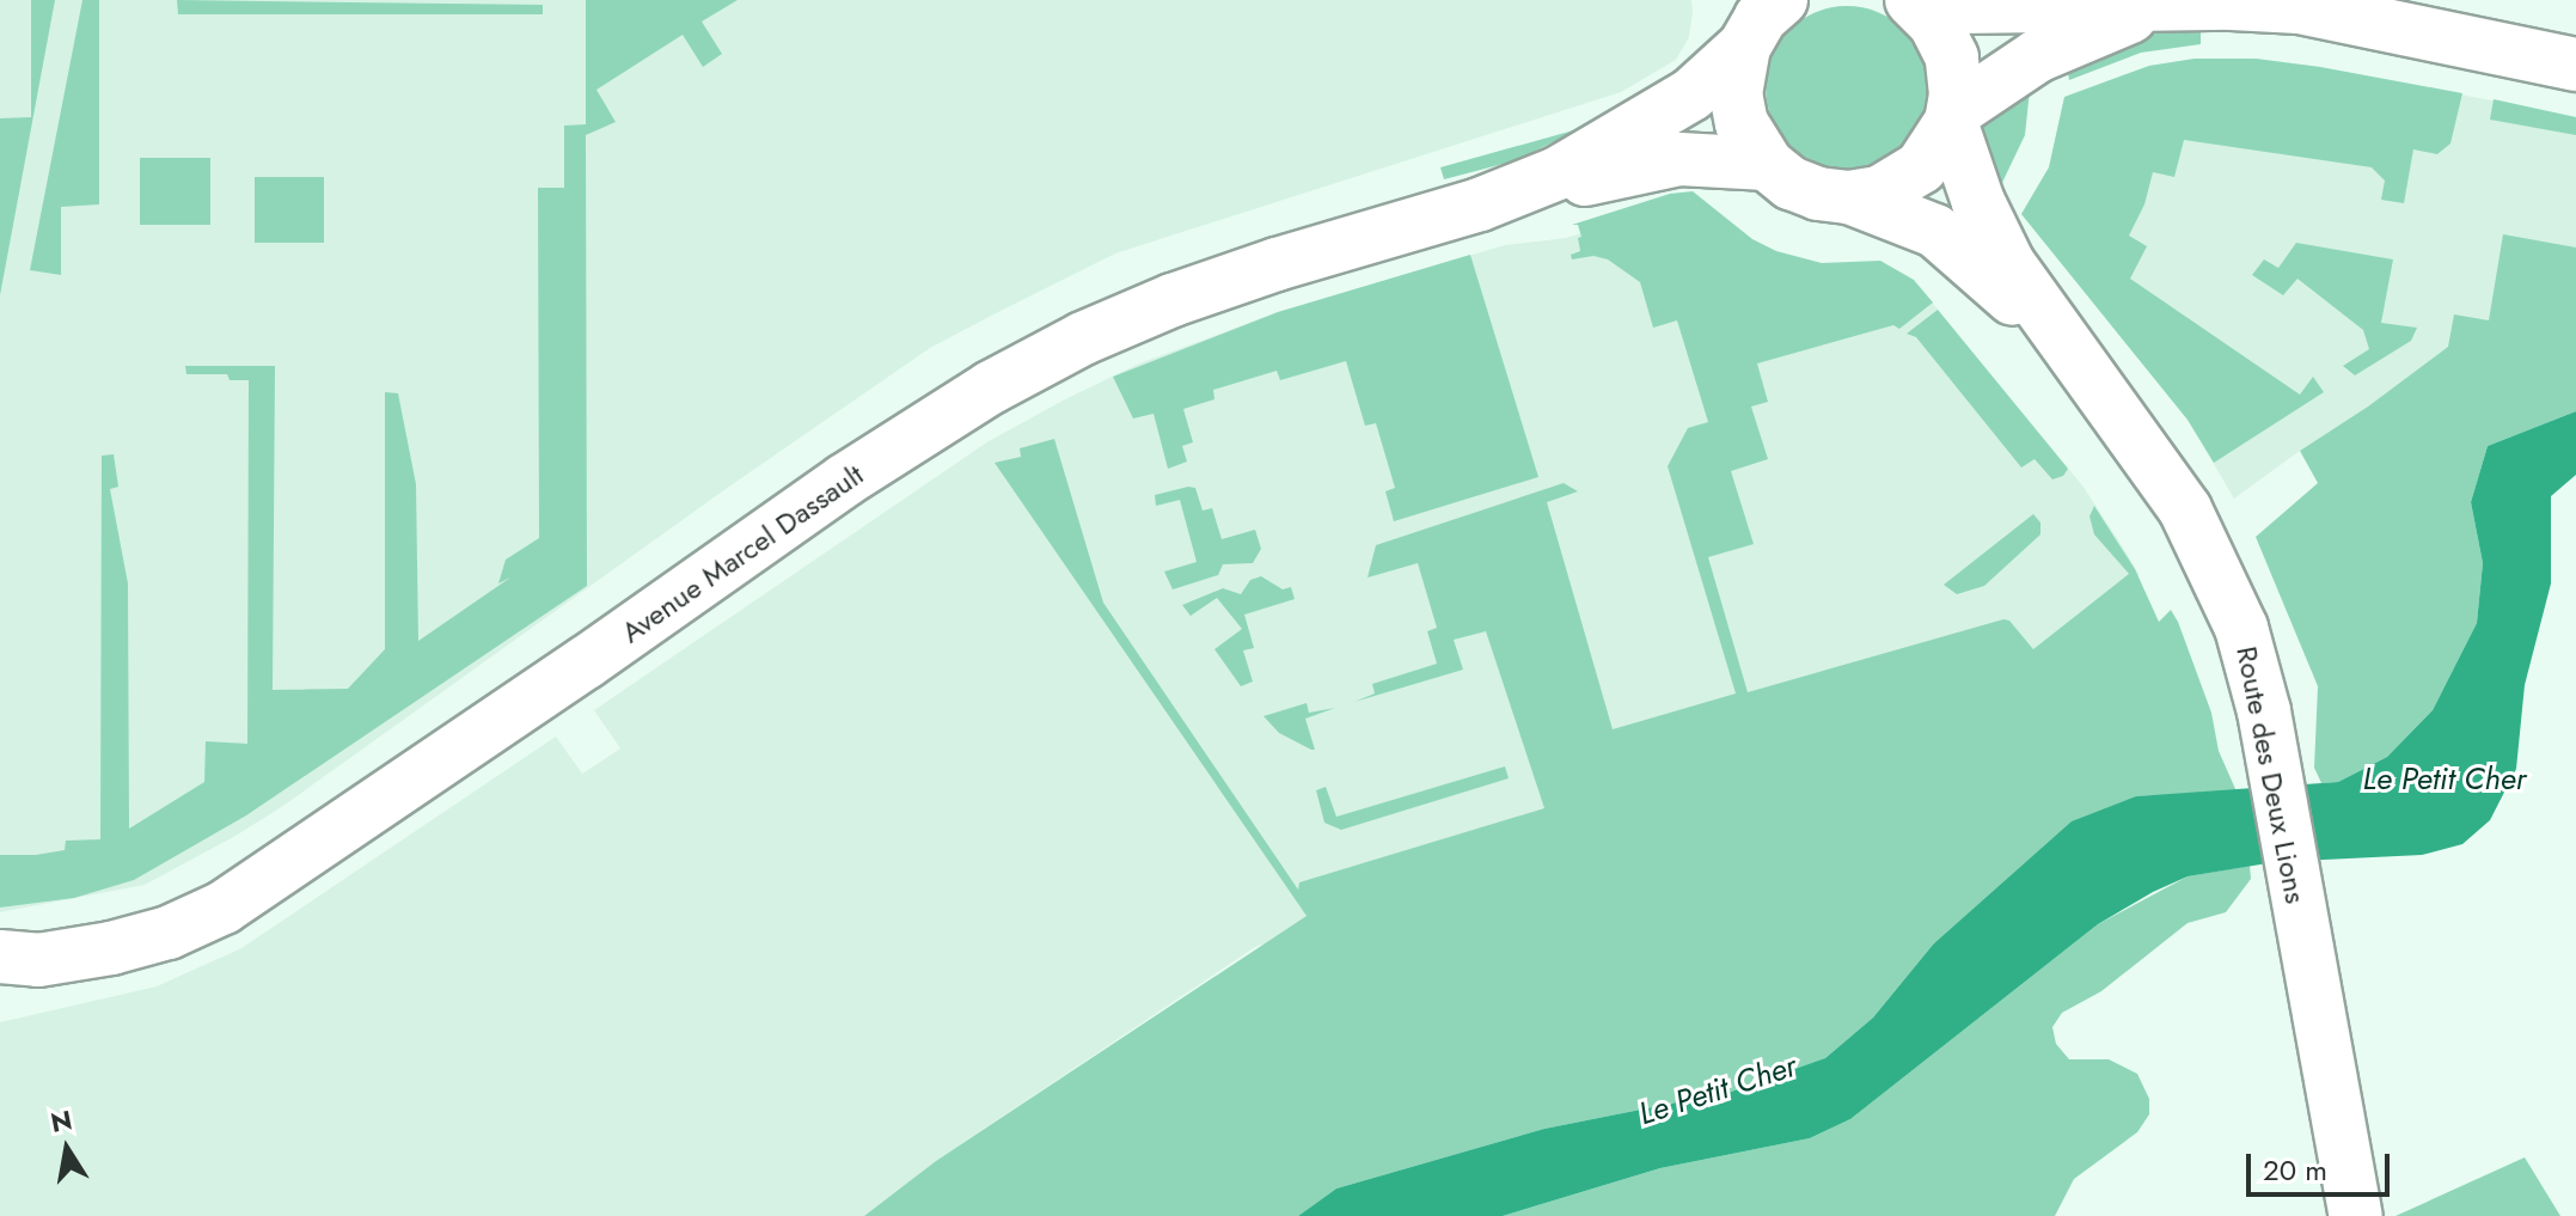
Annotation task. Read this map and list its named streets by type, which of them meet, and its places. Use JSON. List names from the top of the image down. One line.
{"streets":{"street":["Avenue Marcel Dassault","Route des Deux Lions"]},"crossings":[["Avenue Marcel Dassault","Route des Deux Lions"]],"water":["Le Petit Cher"],"scale_bar":"20 m","north":"top"}
